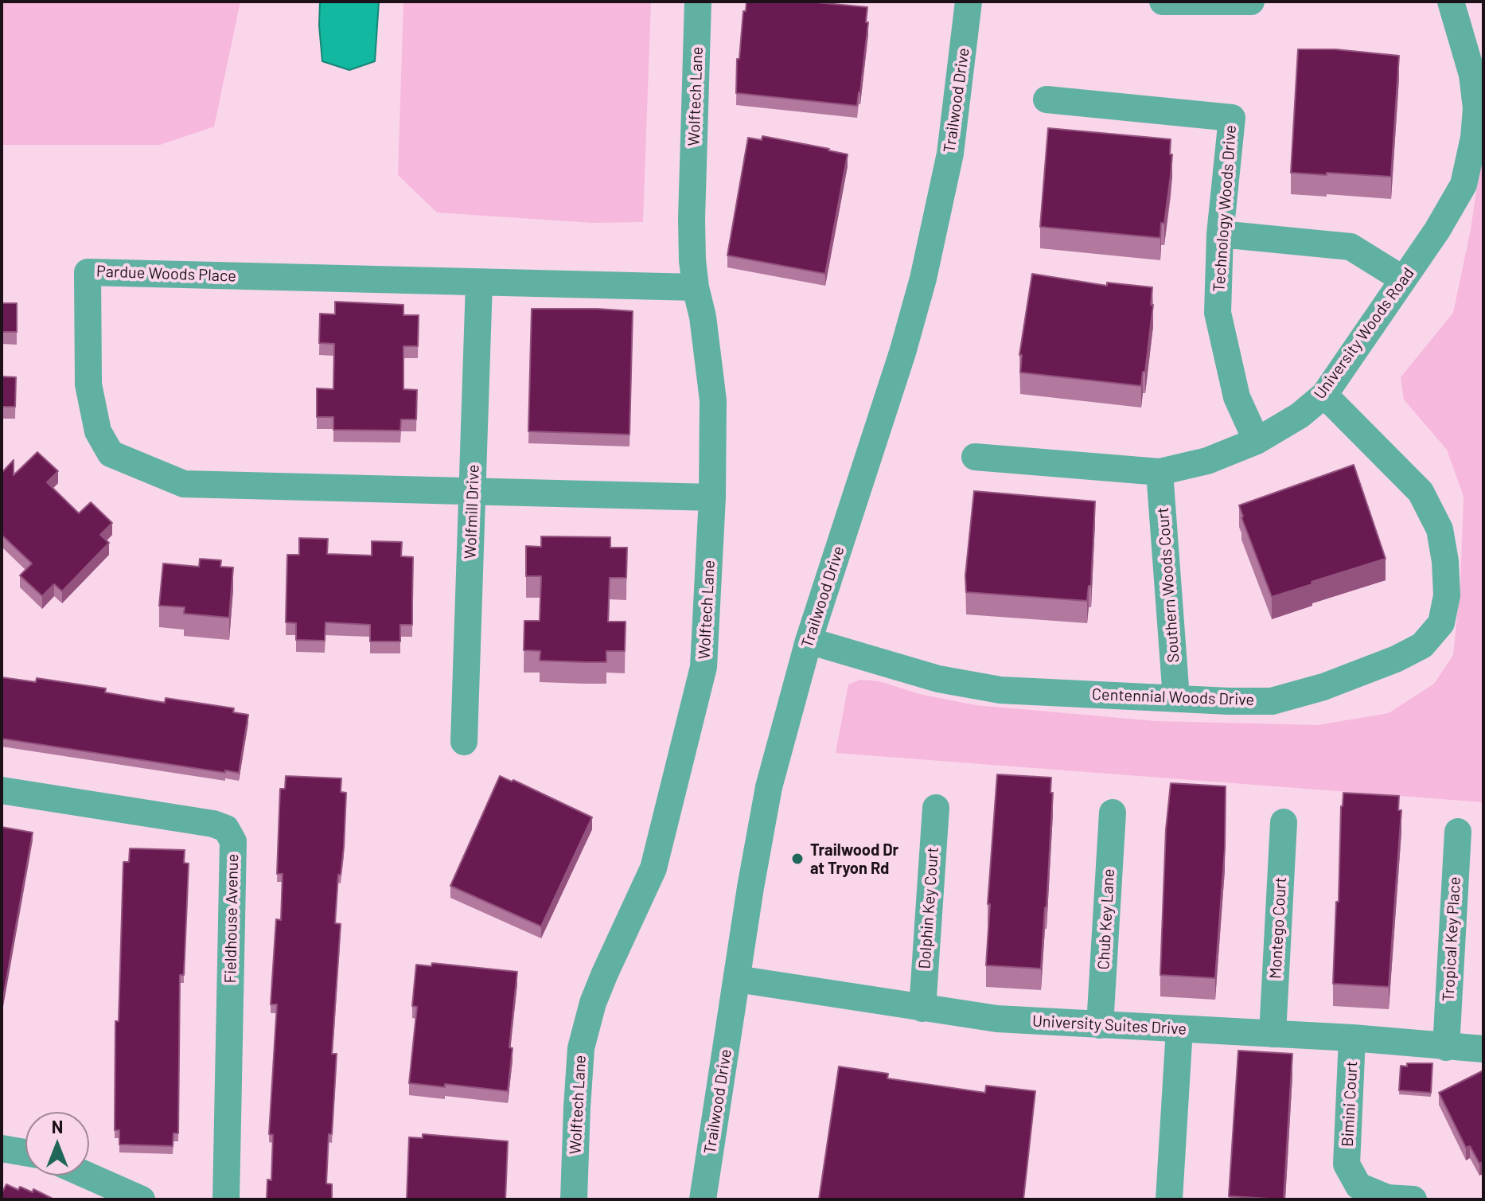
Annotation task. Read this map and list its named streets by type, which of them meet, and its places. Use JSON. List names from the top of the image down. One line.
{"streets":{"street":["Wolftech Lane","Trailwood Drive","Technology Woods Drive","Pardue Woods Place","University Woods Road","Wolfmill Drive","Southern Woods Court","Centennial Woods Drive","Dolphin Key Court","Fieldhouse Avenue","Chub Key Lane","Montego Court","Tropical Key Place","University Suites Drive","Bimini Court"]},"crossings":[["Wolftech Lane","Pardue Woods Place"],["Trailwood Drive","Centennial Woods Drive"],["Trailwood Drive","University Suites Drive"],["Technology Woods Drive","University Woods Road"],["Pardue Woods Place","Wolfmill Drive"],["University Woods Road","Southern Woods Court"],["University Woods Road","Centennial Woods Drive"],["Southern Woods Court","Centennial Woods Drive"],["Dolphin Key Court","University Suites Drive"],["Chub Key Lane","University Suites Drive"],["Montego Court","University Suites Drive"],["Tropical Key Place","University Suites Drive"],["University Suites Drive","Bimini Court"]],"places":["Trailwood Dr at Tryon Rd"],"north":"top"}
